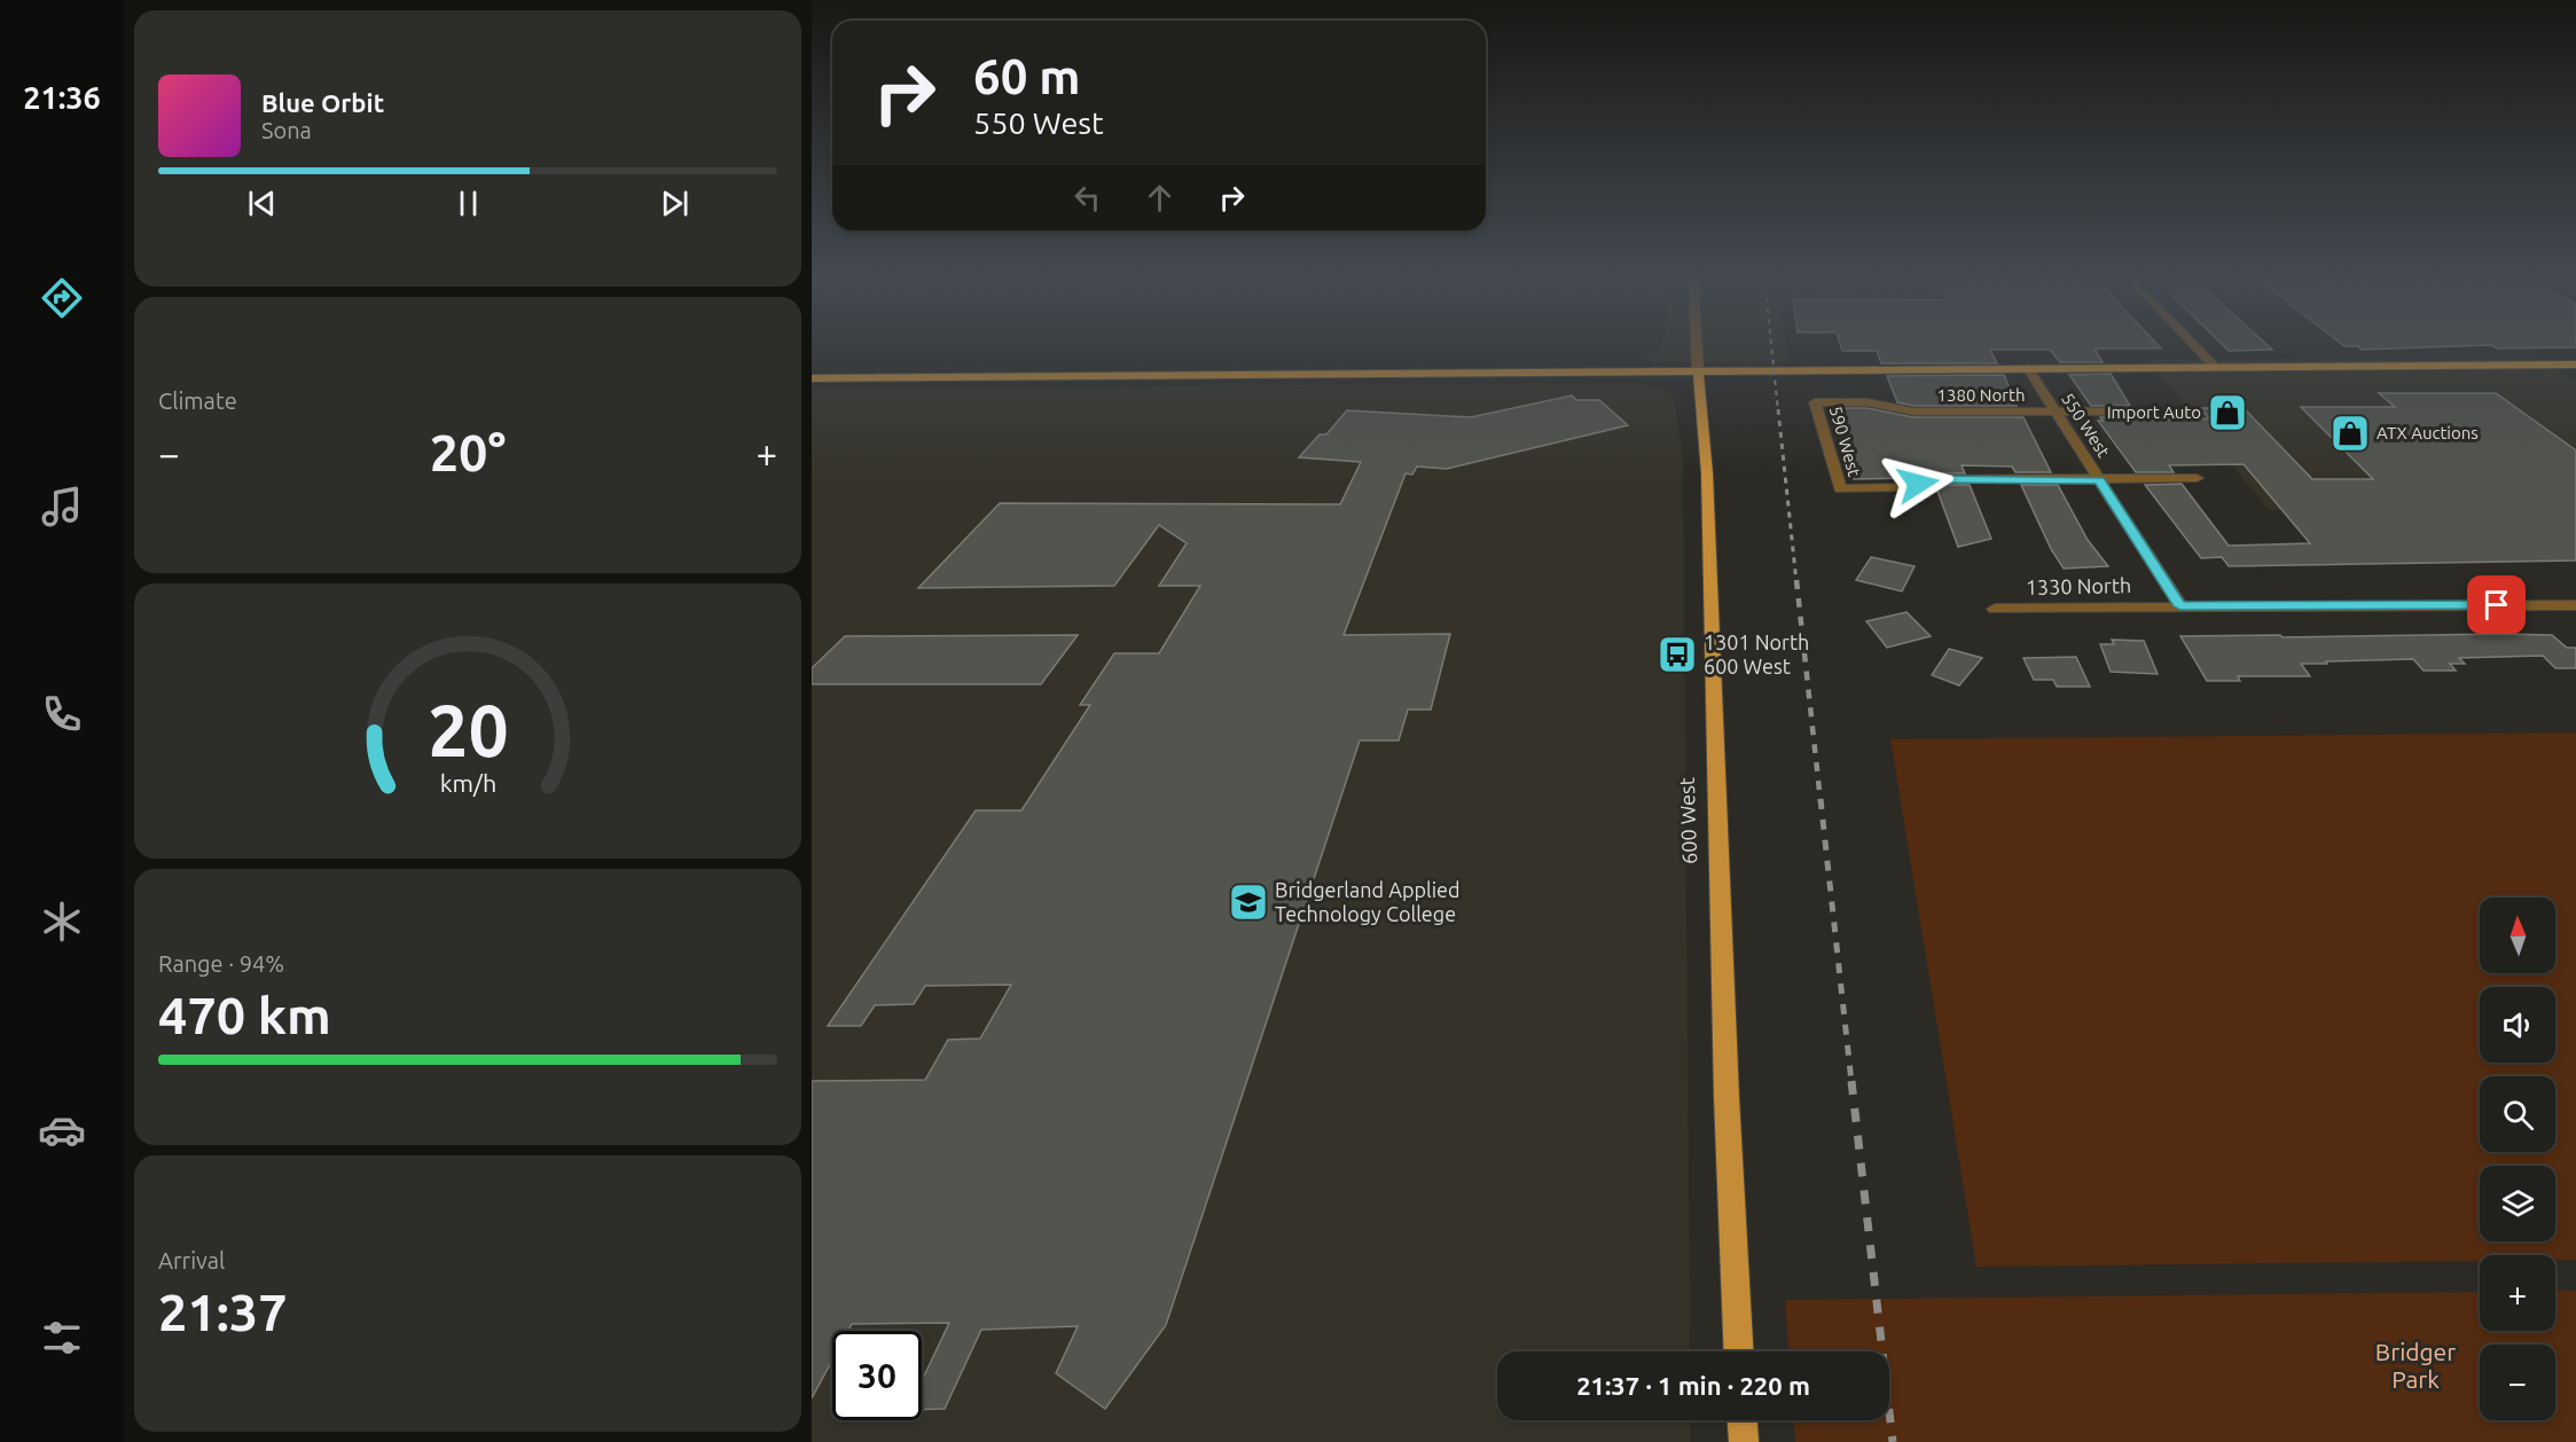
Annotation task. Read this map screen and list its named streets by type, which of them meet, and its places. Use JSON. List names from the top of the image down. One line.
{"streets":{"main road":["600 West"],"street":["1380 North","550 West","590 West","1330 North"]},"crossings":[["1380 North","550 West"],["1380 North","590 West"],["550 West","590 West"],["550 West","1330 North"]],"parks":["Bridger Park"],"places":{"shop":["Import Auto","ATX Auctions"],"bus stop":["1301 North 600 West"],"school or university":["Bridgerland Applied Technology College"]},"north":"top","page":{"tabs":"21:36","turn":["60 m","550 West"],"song":["Blue Orbit","Sona"],"tile":["Climate",["Range · 94%","470 km"],["Arrival","21:37"]],"heat":["−","20°","+"],"map_buttons":["+","−"],"limit":"30","trip":"21:37 · 1 min · 220 m","gauge":["20","km/h"]}}
